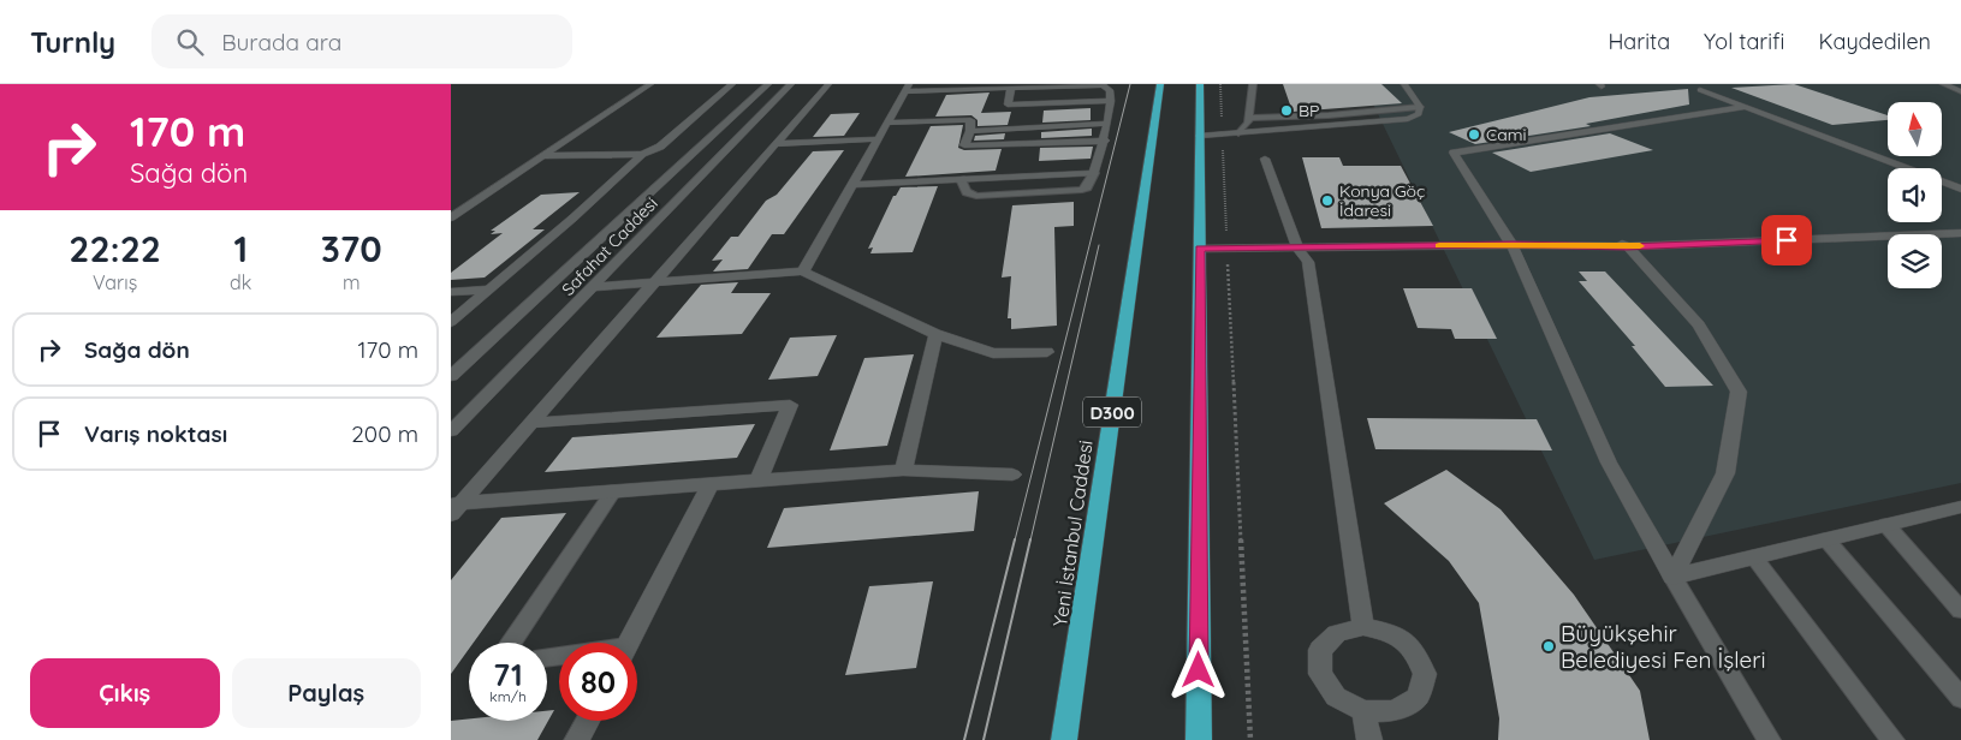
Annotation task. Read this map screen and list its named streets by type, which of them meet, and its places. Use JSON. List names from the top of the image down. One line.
{"streets":{"highway":["D300","Yeni İstanbul Caddesi"],"street":["Safahat Caddesi"]},"places":["BP","Cami","Konya Göç İdaresi","Büyükşehir Belediyesi Fen İşleri"],"north":"top","page":{"header":"Turnly","search":"Burada ara","nav":["Harita","Yol tarifi","Kaydedilen"],"turn":["170 m","Sağa dön"],"eta":["22:22","Varış","1","dk","370","m"],"list":[{"name":"Sağa dön","value":"170 m"},{"name":"Varış noktası","value":"200 m"}],"speed":"71 km/h","limit":"80","buttons":["Çıkış","Paylaş"]}}
